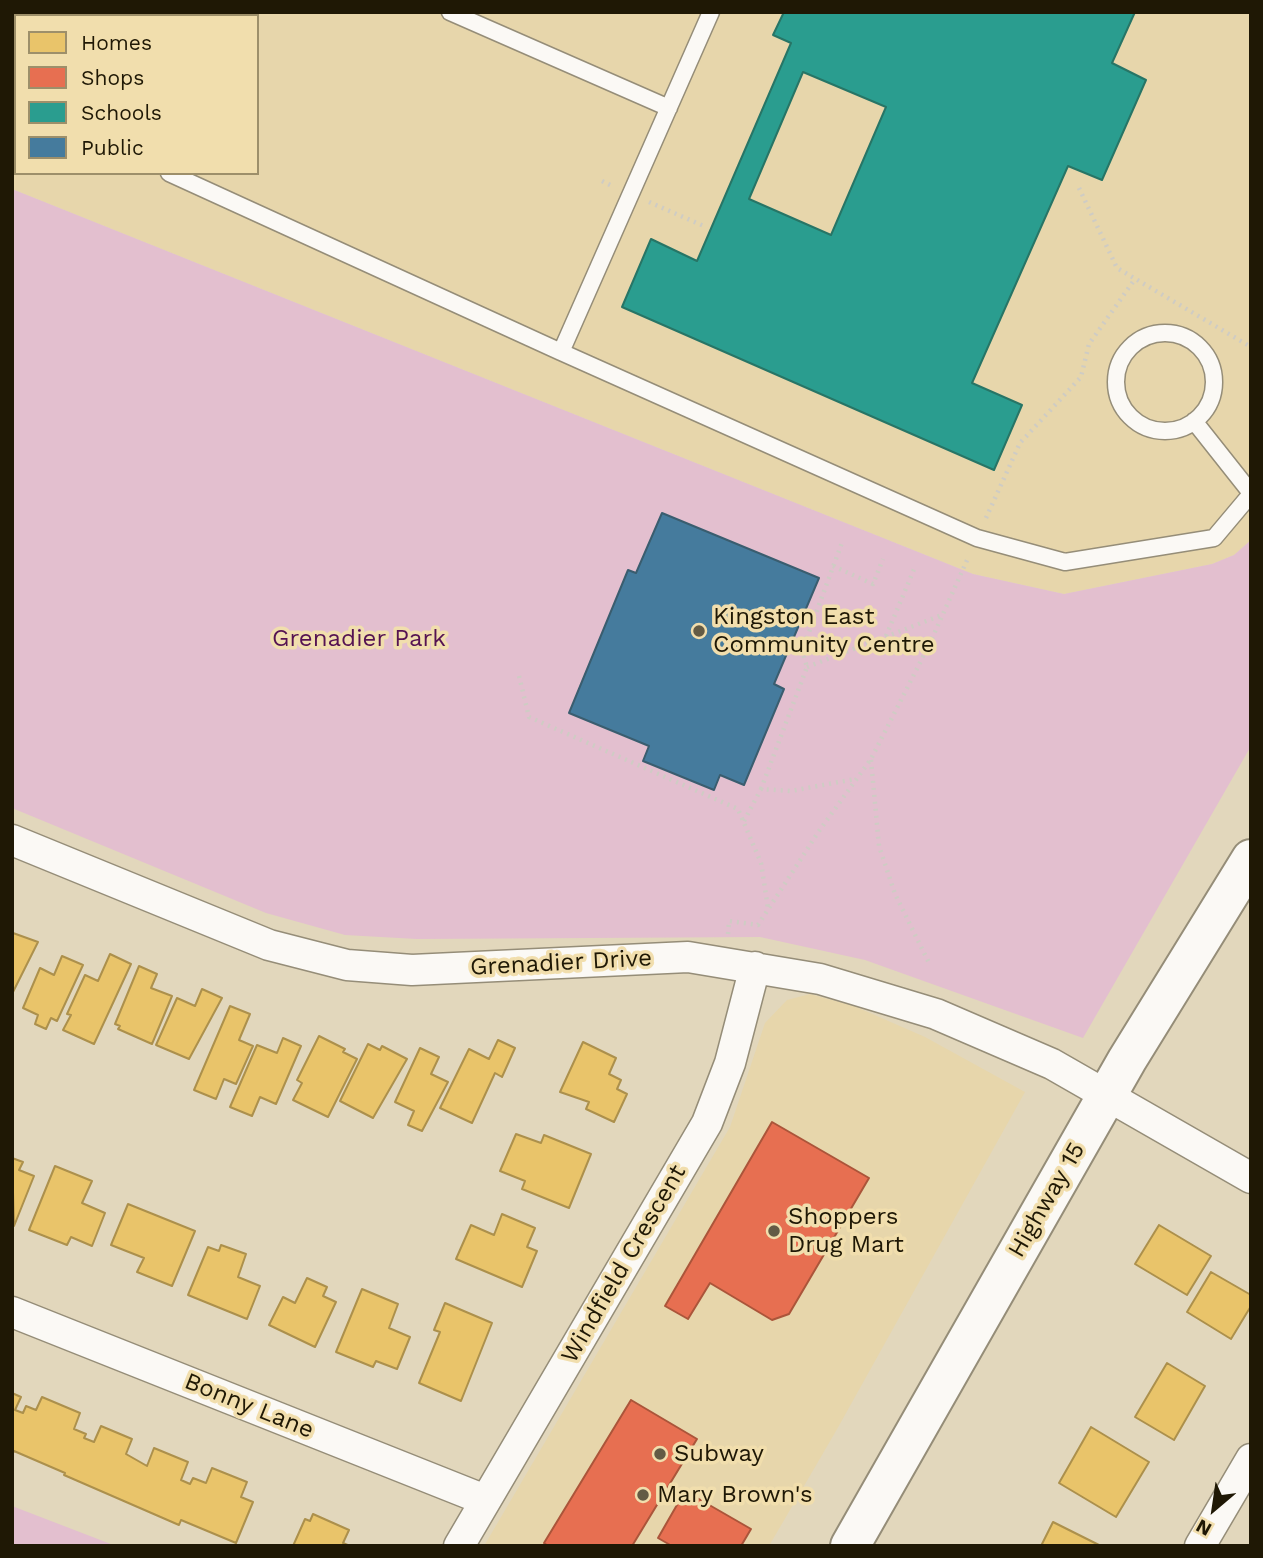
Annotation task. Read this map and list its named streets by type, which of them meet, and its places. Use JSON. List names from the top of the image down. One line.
{"streets":{"main road":["Highway 15"],"street":["Grenadier Drive","Windfield Crescent","Bonny Lane"]},"crossings":[["Grenadier Drive","Highway 15"],["Grenadier Drive","Windfield Crescent"],["Windfield Crescent","Bonny Lane"]],"parks":["Grenadier Park"],"places":["Kingston East Community Centre","Shoppers Drug Mart","Subway","Mary Brown's"],"legend":["Homes","Shops","Schools","Public"],"north":"bottom left"}
